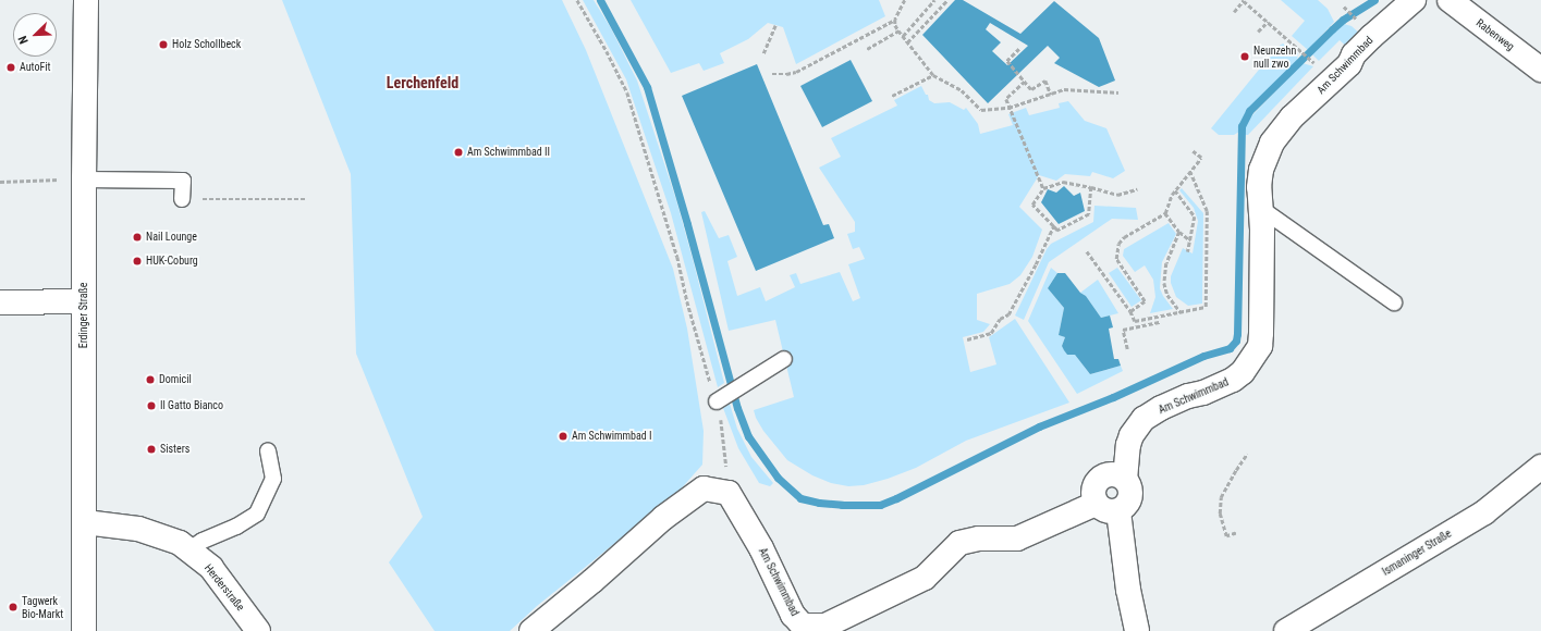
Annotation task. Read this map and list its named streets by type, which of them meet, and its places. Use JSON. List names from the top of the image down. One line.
{"streets":{"street":["Rabenweg","Am Schwimmbad","Erdinger Straße","Ismaninger Straße","Herderstraße"]},"crossings":[["Erdinger Straße","Herderstraße"]],"districts":["Lerchenfeld"],"places":["Holz Schollbeck","Neunzehn null zwo","AutoFit","Am Schwimmbad II","Nail Lounge","HUK-Coburg","Domicil","Il Gatto Bianco","Am Schwimmbad I","Sisters","Tagwerk Bio-Markt"],"north":"bottom left"}
